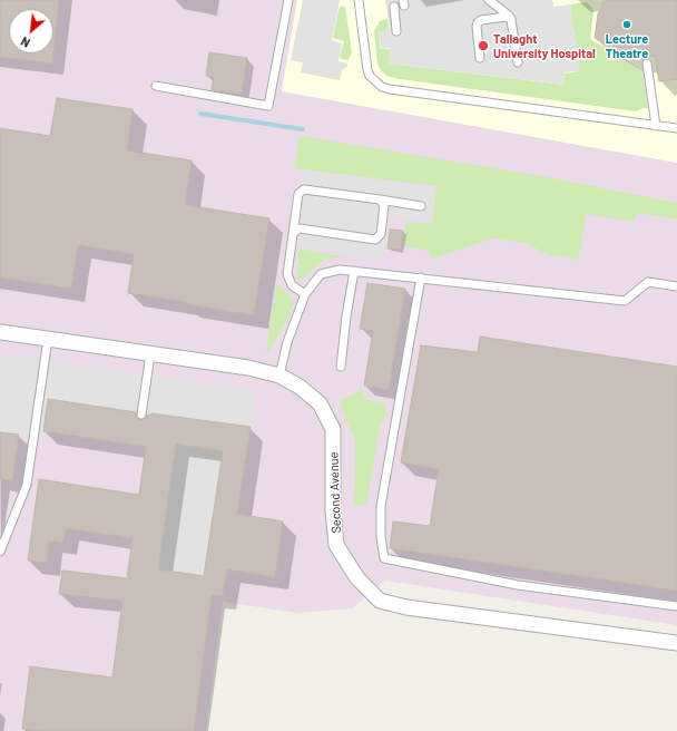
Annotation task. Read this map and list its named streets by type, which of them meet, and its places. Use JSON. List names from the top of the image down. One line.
{"streets":{"street":["Second Avenue"]},"places":["Lecture Theatre","Tallaght University Hospital"],"north":"bottom left"}
